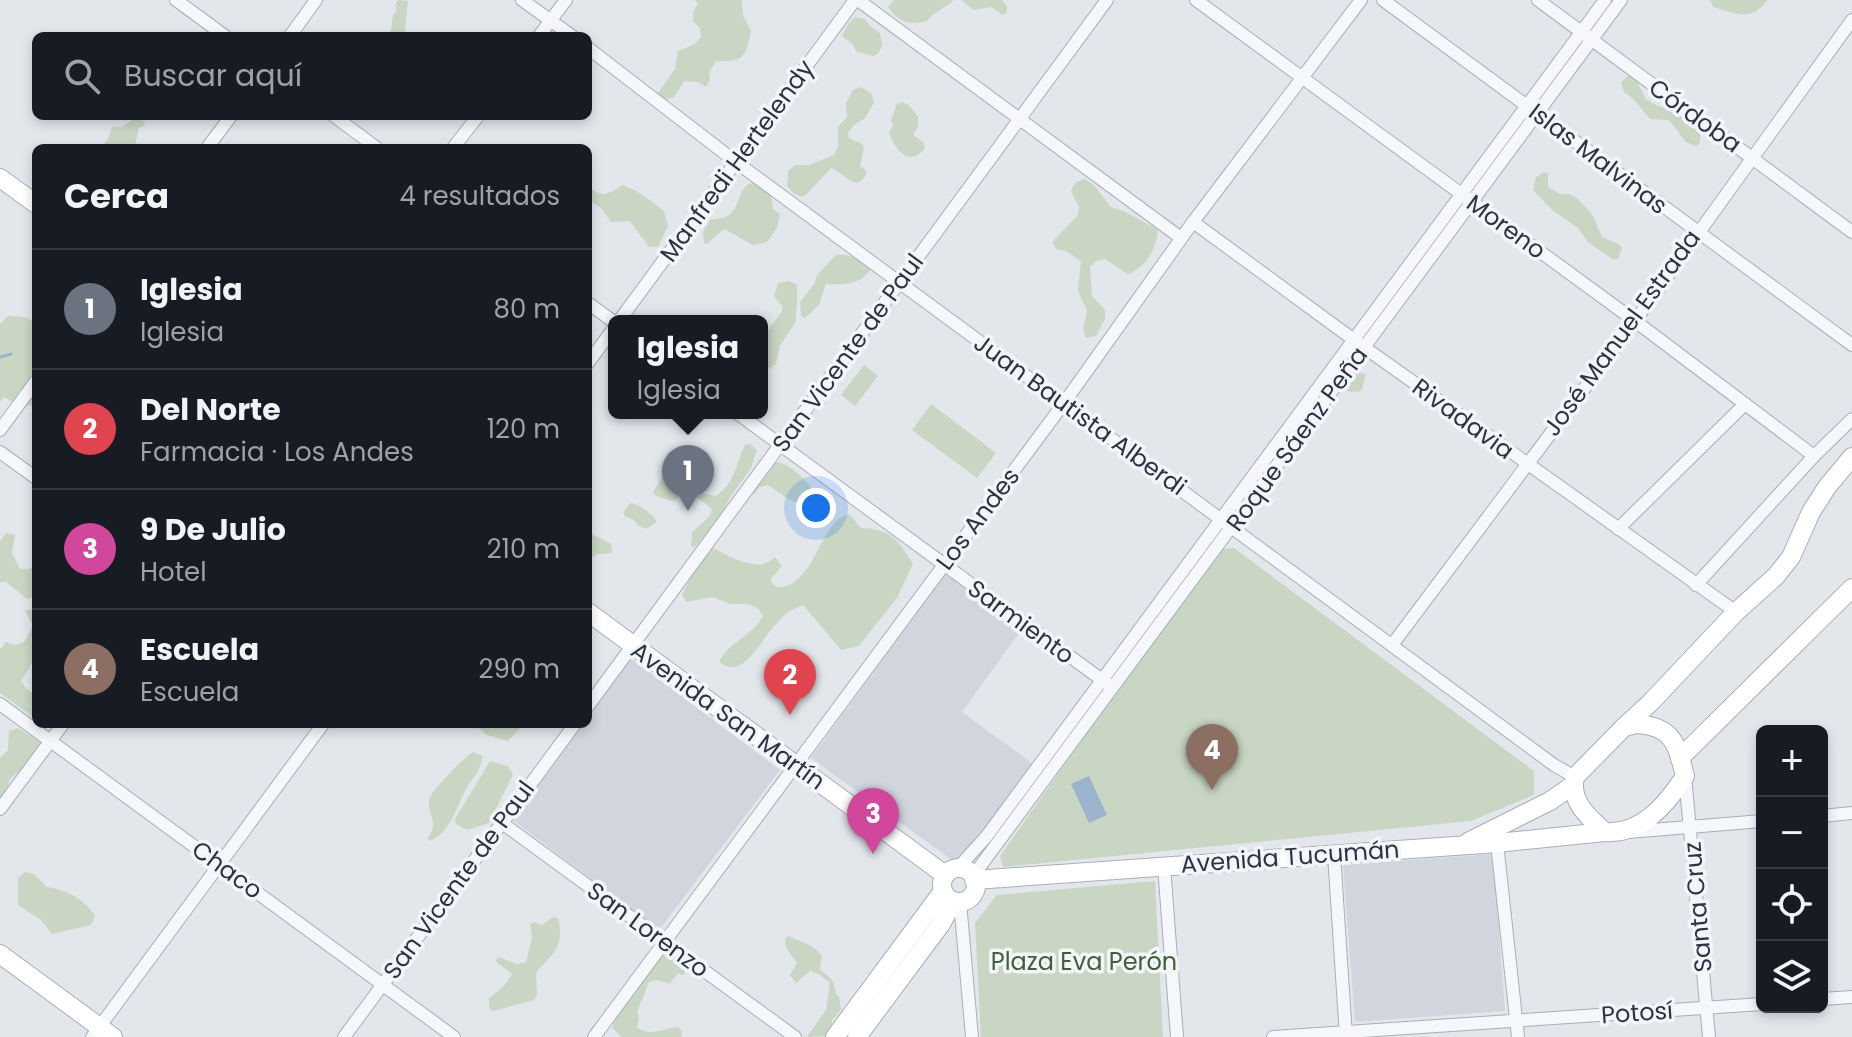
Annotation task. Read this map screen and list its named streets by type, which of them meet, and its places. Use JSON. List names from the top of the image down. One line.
{"streets":{"main road":["Roque Sáenz Peña","Avenida San Martín","Avenida Tucumán"],"street":["Córdoba","Islas Malvinas","Manfredi Hertelendy","Moreno","José Manuel Estrada","San Vicente de Paul","Juan Bautista Alberdi","Rivadavia","Los Andes","Sarmiento","Chaco","Santa Cruz","San Lorenzo","Potosí"]},"crossings":[["Córdoba","José Manuel Estrada"],["Córdoba","Roque Sáenz Peña"],["Islas Malvinas","José Manuel Estrada"],["Islas Malvinas","Roque Sáenz Peña"],["Manfredi Hertelendy","Juan Bautista Alberdi"],["Moreno","José Manuel Estrada"],["Moreno","Roque Sáenz Peña"],["Moreno","Los Andes"],["José Manuel Estrada","Juan Bautista Alberdi"],["José Manuel Estrada","Rivadavia"],["San Vicente de Paul","Juan Bautista Alberdi"],["San Vicente de Paul","Sarmiento"],["San Vicente de Paul","Avenida San Martín"],["San Vicente de Paul","Chaco"],["San Vicente de Paul","San Lorenzo"],["Juan Bautista Alberdi","Roque Sáenz Peña"],["Juan Bautista Alberdi","Los Andes"],["Juan Bautista Alberdi","Avenida Tucumán"],["Juan Bautista Alberdi","Santa Cruz"],["Rivadavia","Roque Sáenz Peña"],["Rivadavia","Los Andes"],["Roque Sáenz Peña","Sarmiento"],["Roque Sáenz Peña","Avenida San Martín"],["Roque Sáenz Peña","Avenida Tucumán"],["Los Andes","Sarmiento"],["Los Andes","Avenida San Martín"],["Los Andes","San Lorenzo"],["Avenida San Martín","Avenida Tucumán"],["Avenida Tucumán","Santa Cruz"],["Santa Cruz","Potosí"]],"parks":["Plaza Eva Perón"],"page":{"search":"Buscar aquí","heading":["Cerca","4 resultados"],"list":[{"mark":"1","name":"Iglesia","note":"Iglesia","value":"80 m"},{"mark":"2","name":"Del Norte","note":"Farmacia · Los Andes","value":"120 m"},{"mark":"3","name":"9 De Julio","note":"Hotel","value":"210 m"},{"mark":"4","name":"Escuela","note":"Escuela","value":"290 m"}],"popup":["Iglesia","Iglesia"],"pins":["1","2","4","3"],"map_buttons":["+","−"]}}
